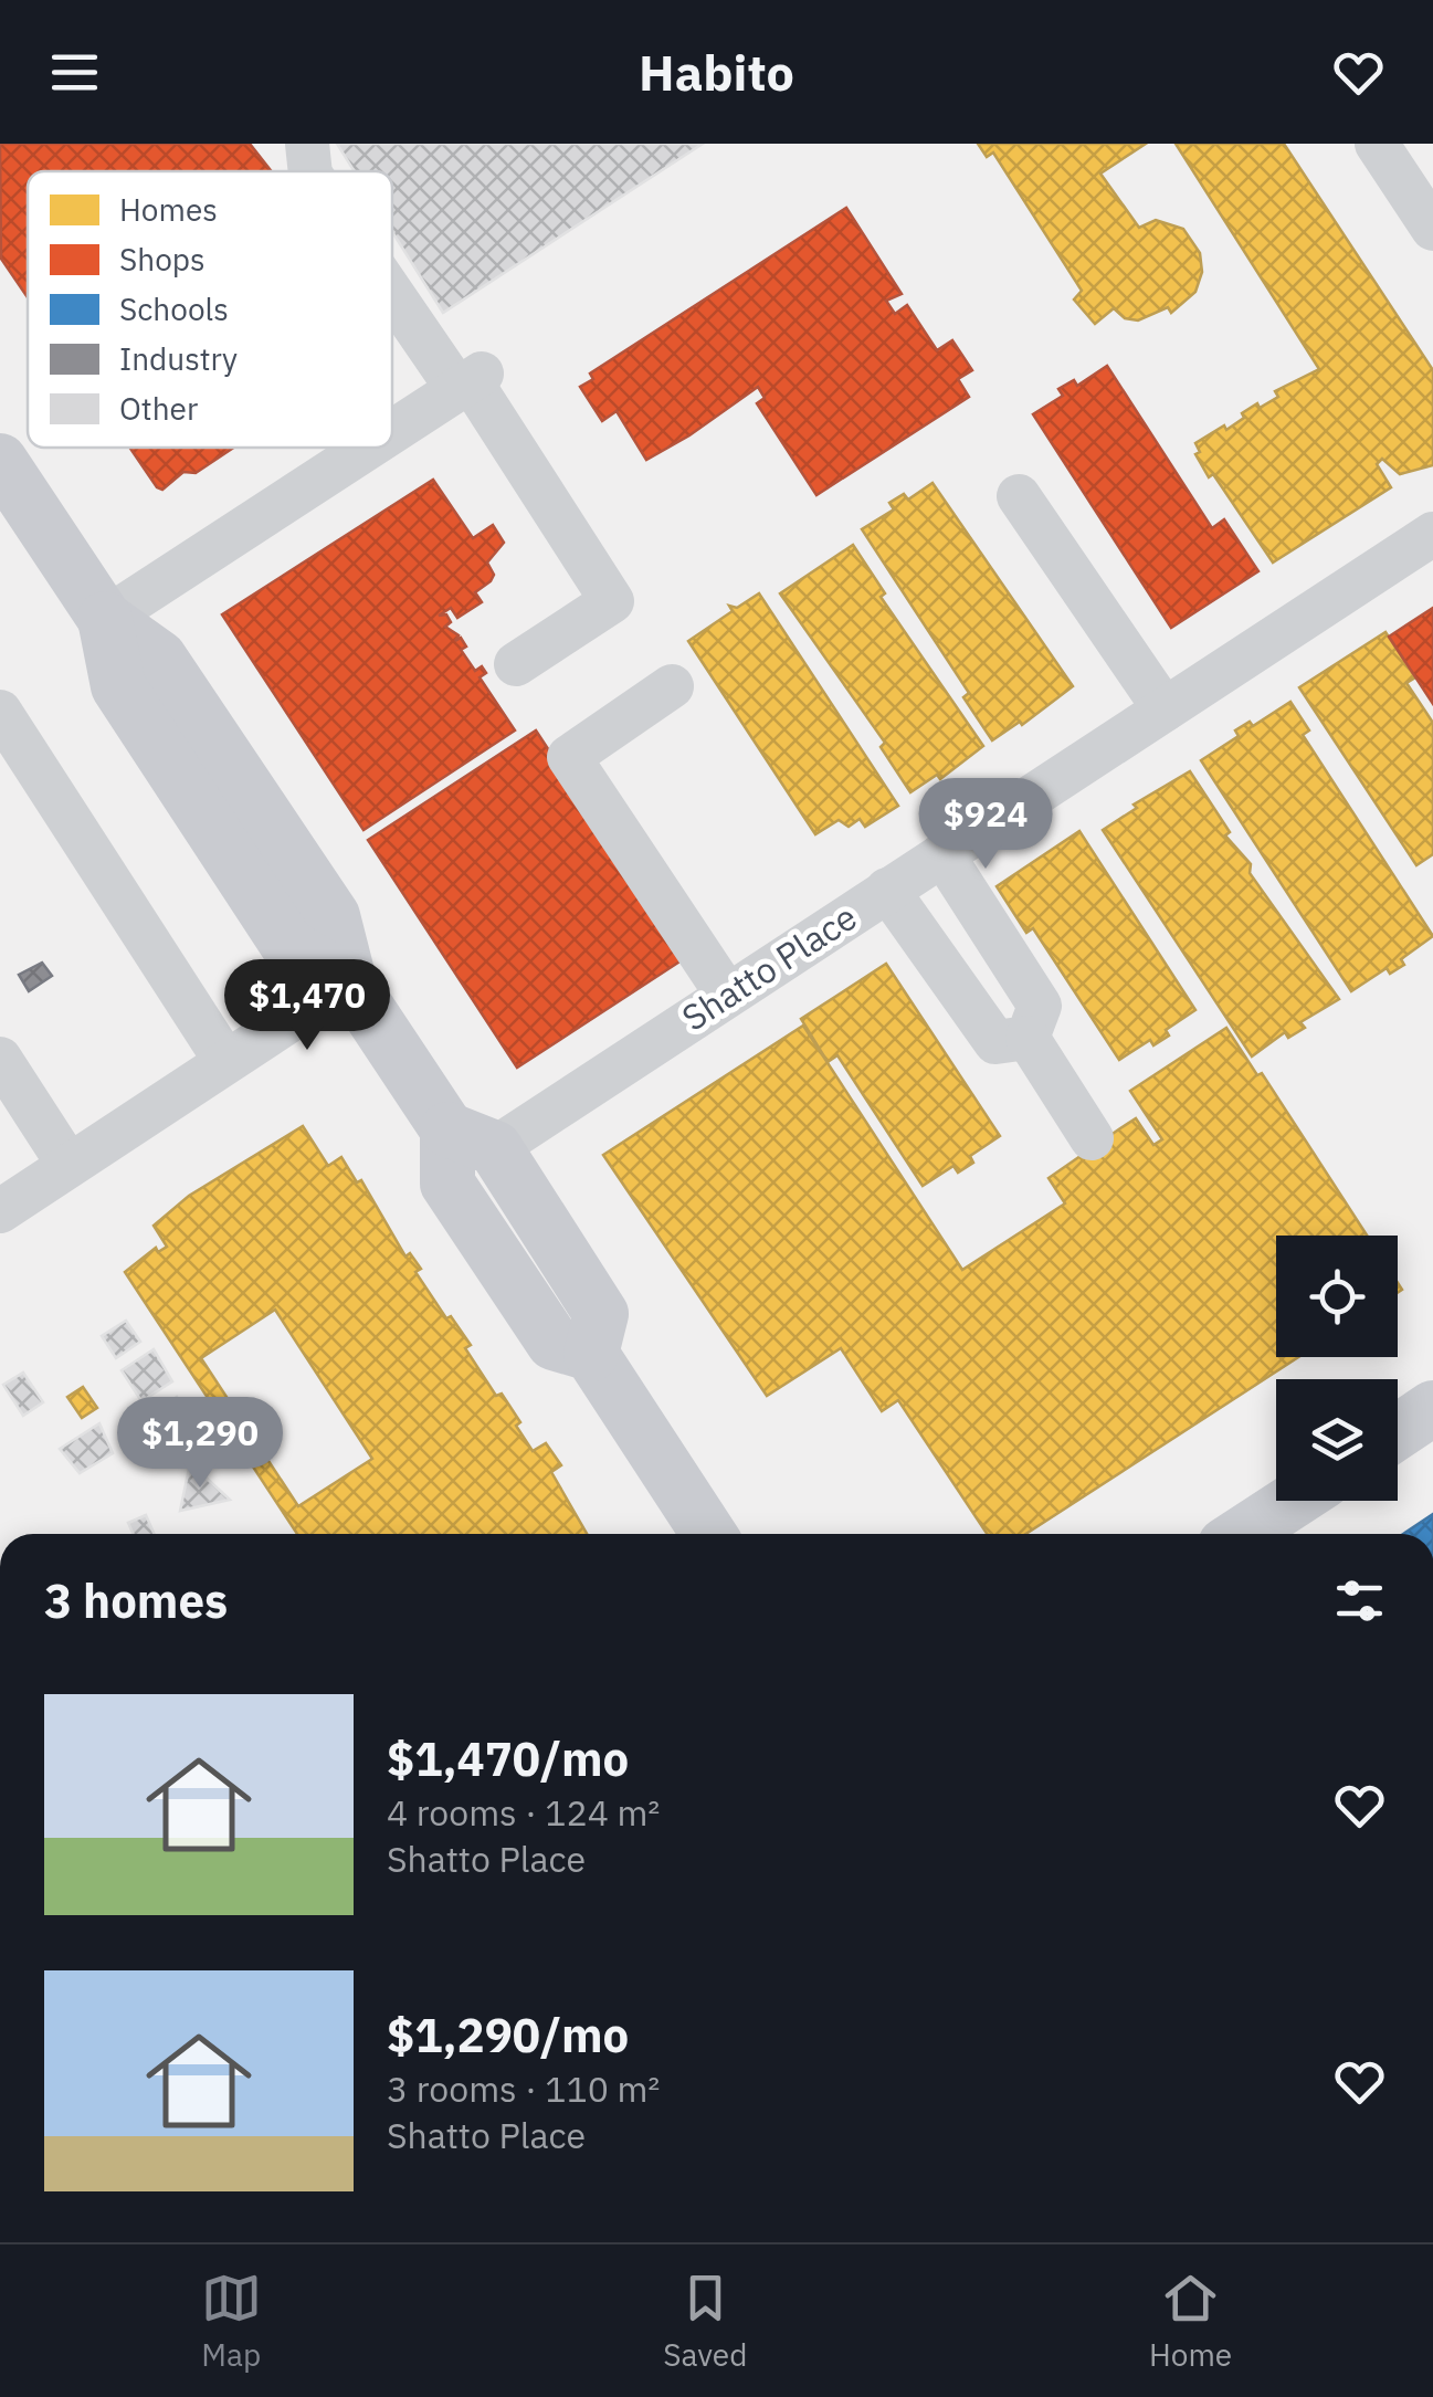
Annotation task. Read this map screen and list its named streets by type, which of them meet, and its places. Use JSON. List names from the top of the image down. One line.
{"streets":{"street":["Shatto Place"]},"legend":["Homes","Shops","Schools","Industry","Other"],"page":{"header":"Habito","price":["$924","$1,470","$1,290"],"heading":"3 homes","list":[{"name":"$1,470/mo","note":"4 rooms · 124 m² · Shatto Place"},{"name":"$1,290/mo","note":"3 rooms · 110 m² · Shatto Place"}],"tabs":["Map","Saved","Home"]}}
